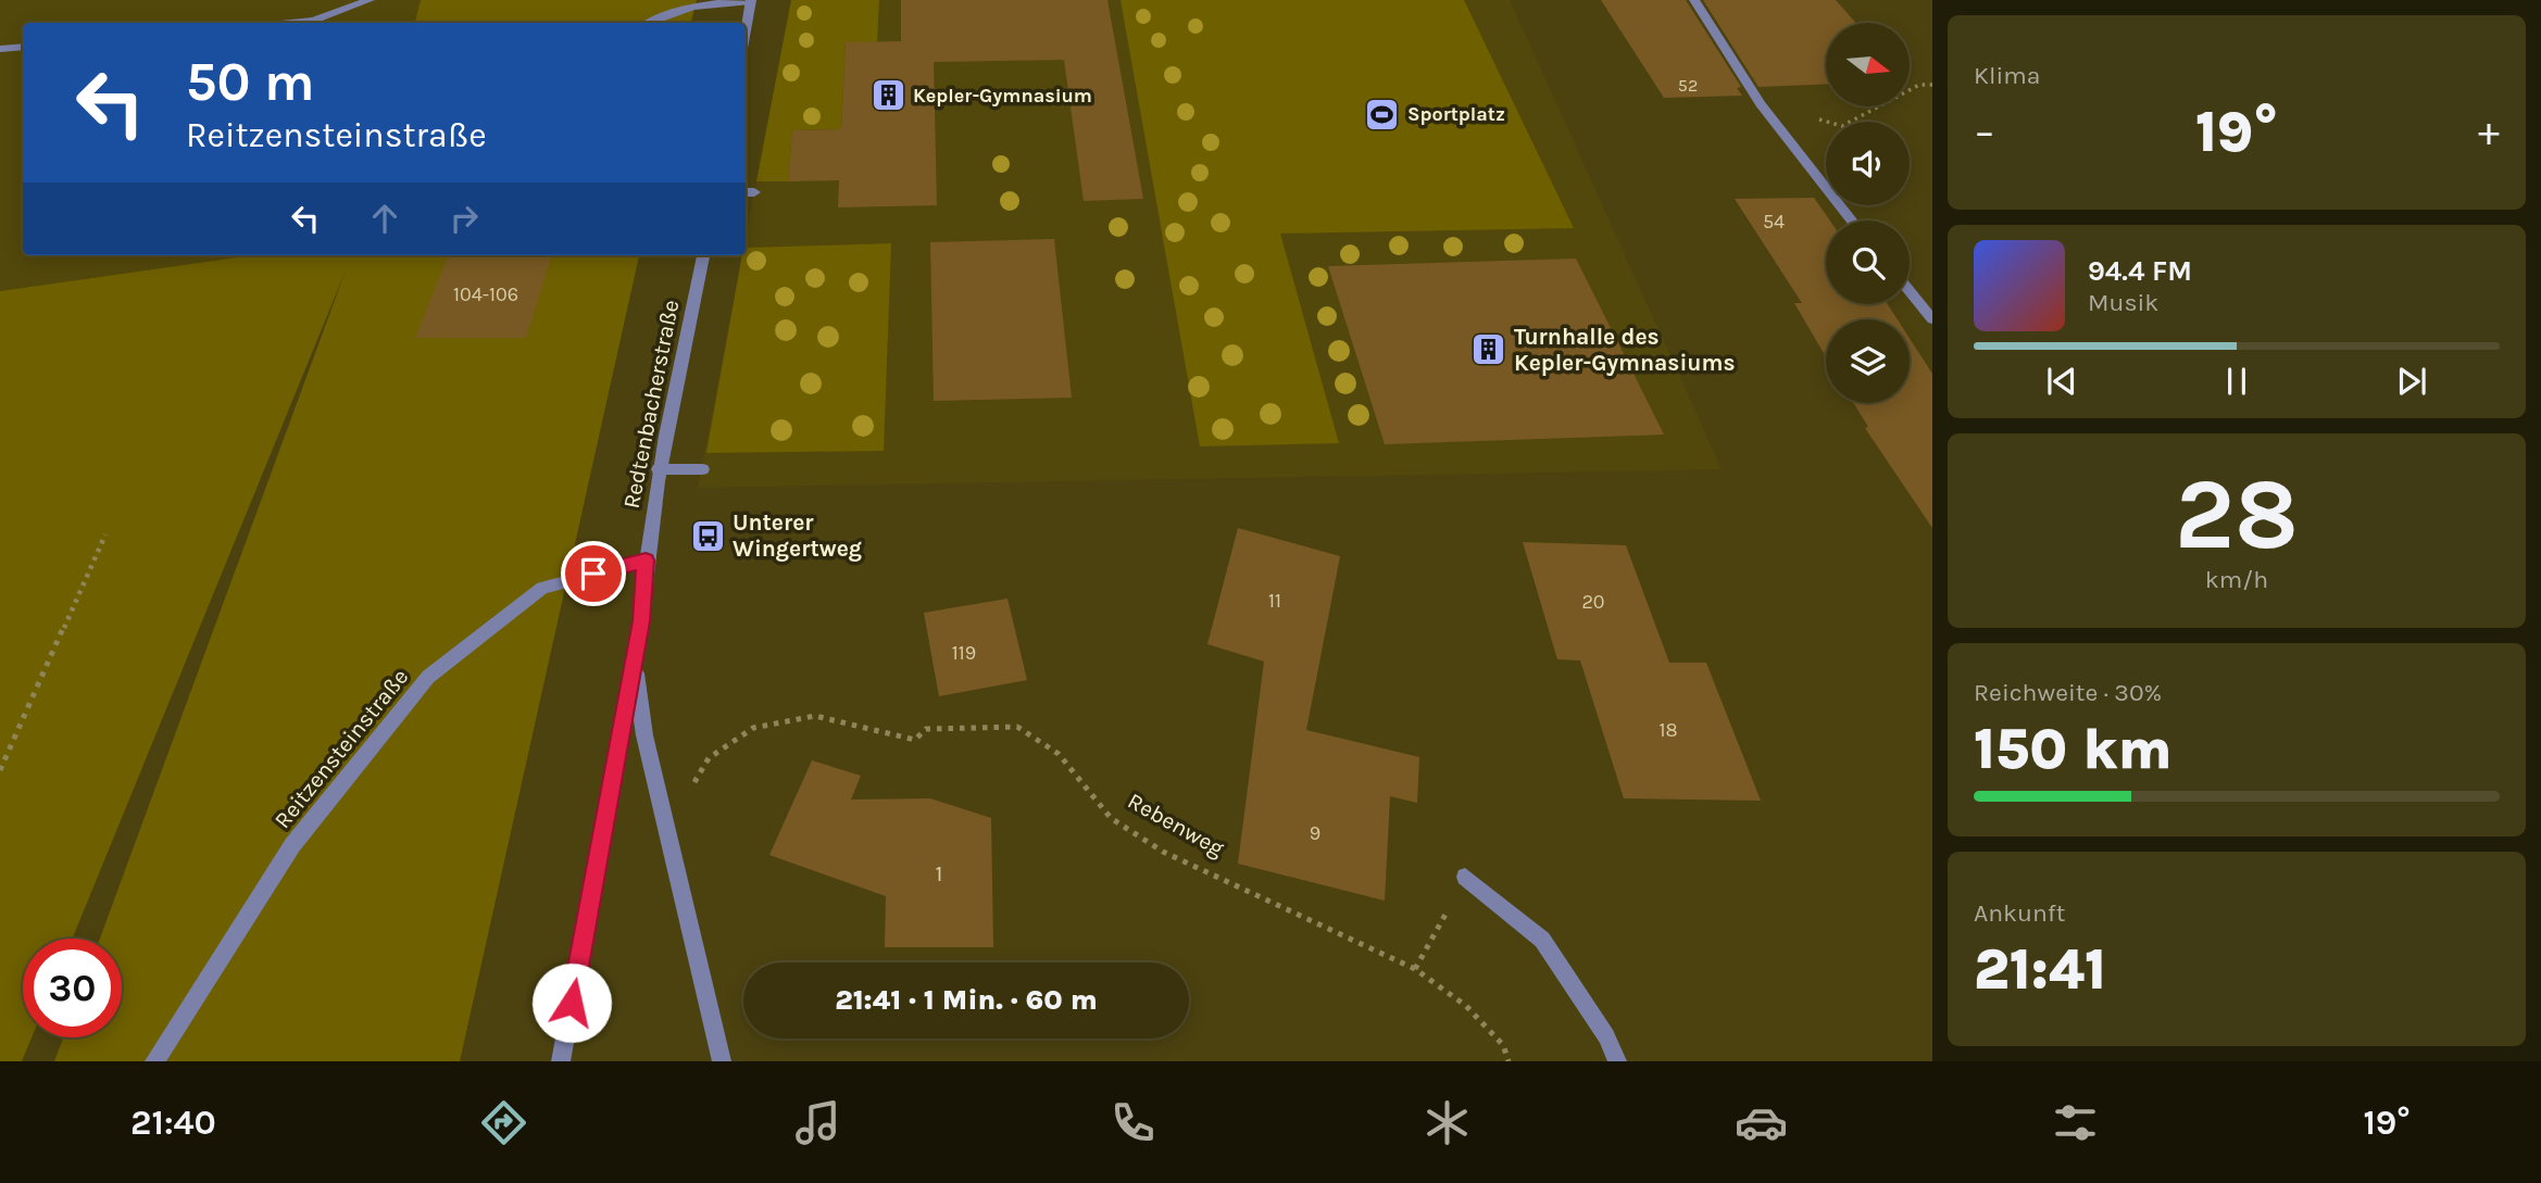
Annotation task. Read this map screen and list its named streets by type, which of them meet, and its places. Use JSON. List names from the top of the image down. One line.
{"streets":{"street":["Redtenbacherstraße","Reitzensteinstraße"],"path":["Rebenweg"]},"crossings":[["Redtenbacherstraße","Reitzensteinstraße"]],"places":{"building":["Kepler-Gymnasium","Turnhalle des Kepler-Gymnasiums"],"sports":["Sportplatz"],"bus stop":["Unterer Wingertweg"]},"house_numbers":["52","54","104-106","11","20","119","18","9","1"],"north":"right","page":{"tile":["Klima",["28","km/h"],["Reichweite · 30%","150 km"],["Ankunft","21:41"]],"turn":["50 m","Reitzensteinstraße"],"heat":["−","19°","+"],"song":["94.4 FM","Musik"],"limit":"30","trip":"21:41 · 1 Min. · 60 m","tabs":["21:40","19°"]}}
